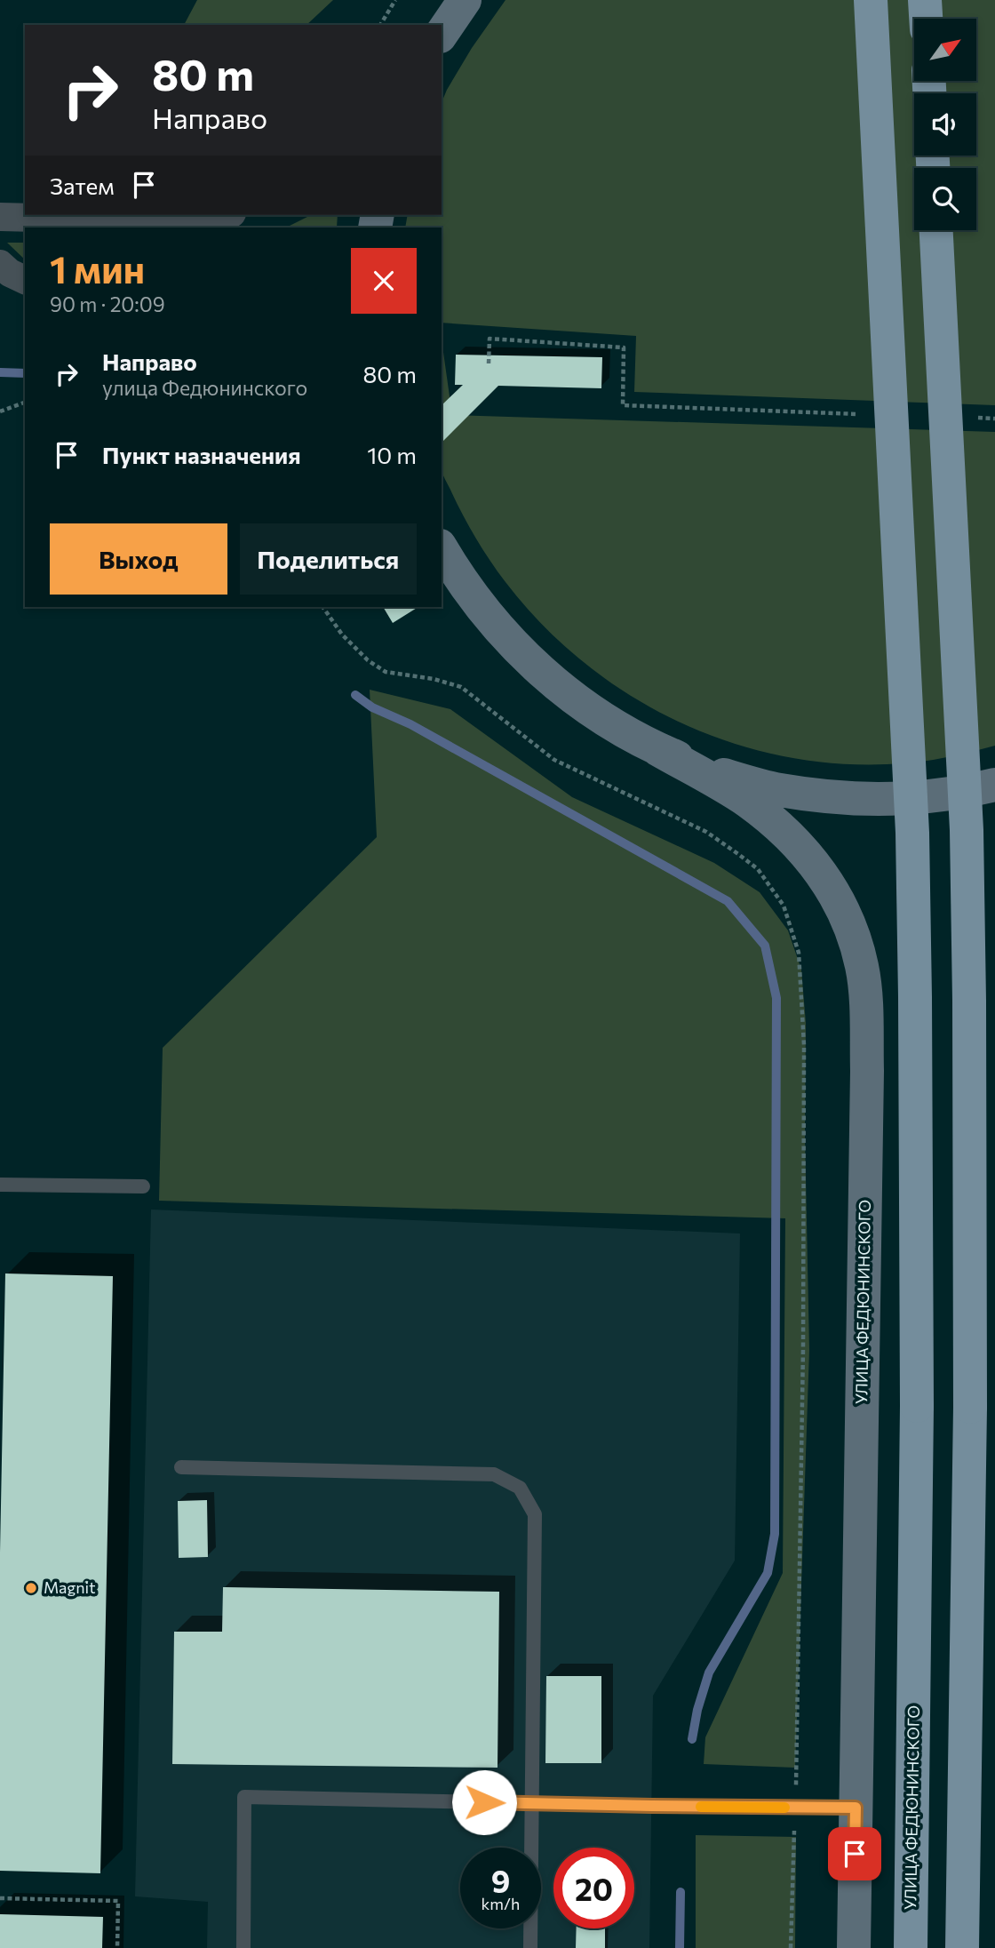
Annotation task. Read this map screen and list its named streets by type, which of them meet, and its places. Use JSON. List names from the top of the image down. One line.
{"streets":{"highway":["УЛИЦА ФЕДЮНИНСКОГО"]},"places":["Magnit"],"north":"top right","page":{"turn":["80 m","Направо"],"then":"Затем","heading":["1 мин","90 m · 20:09"],"list":[{"name":"Направо","note":"улица Федюнинского","value":"80 m"},{"name":"Пункт назначения","value":"10 m"}],"buttons":["Выход","Поделиться"],"speed":"9 km/h","limit":"20"}}
